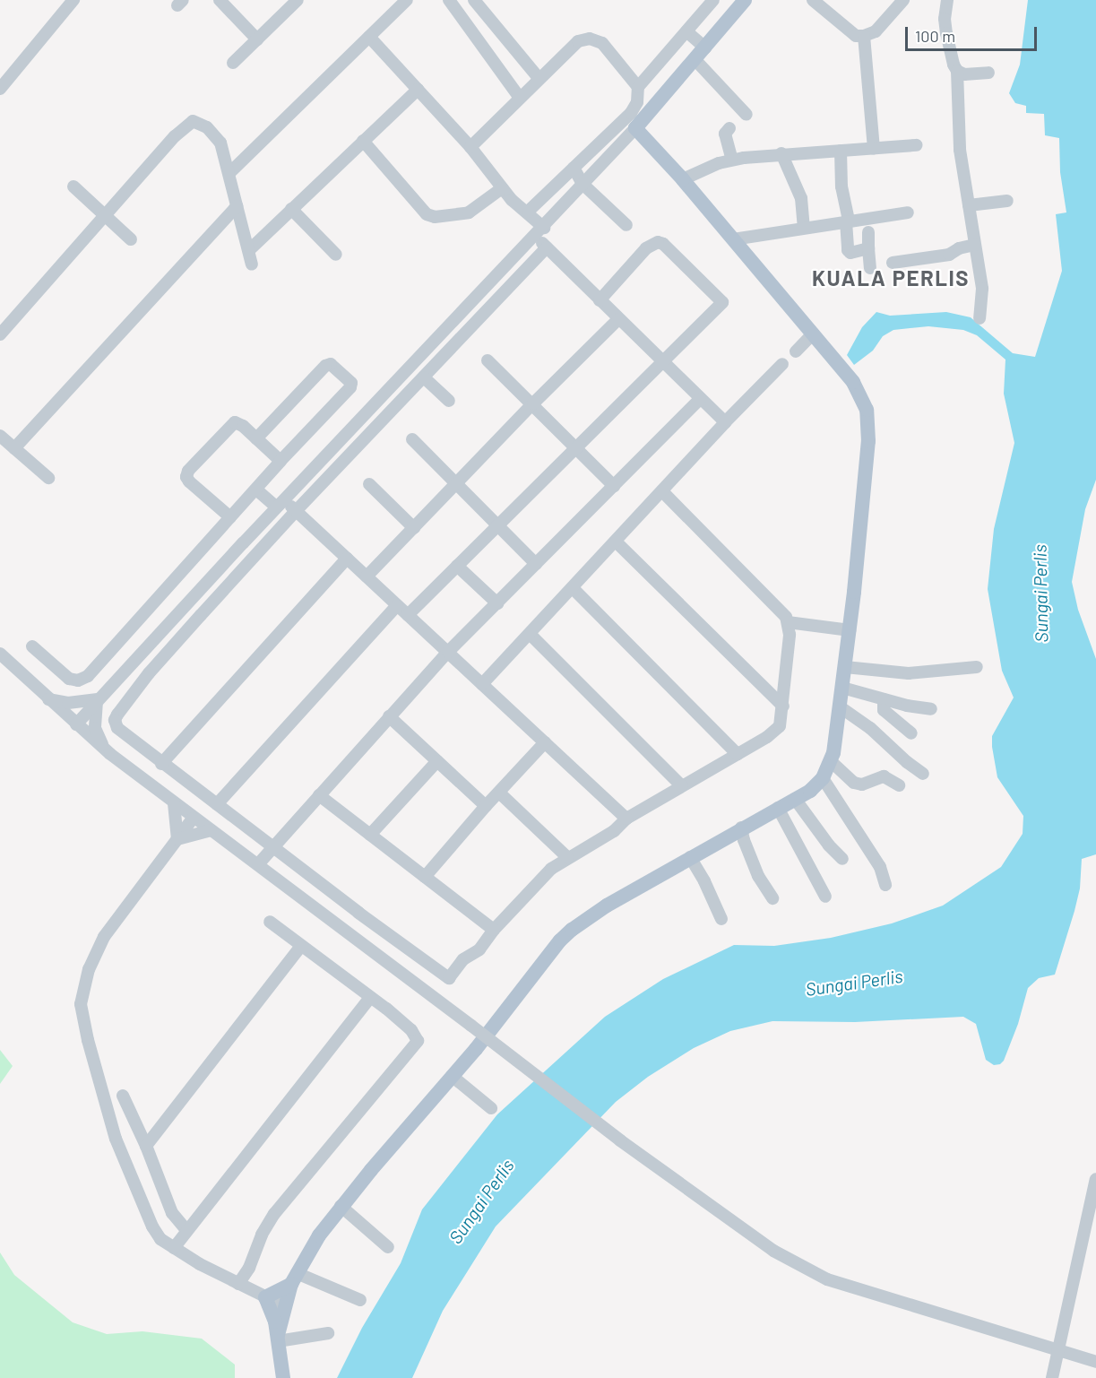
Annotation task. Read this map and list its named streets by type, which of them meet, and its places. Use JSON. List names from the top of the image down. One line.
{"districts":["KUALA PERLIS"],"water":["Sungai Perlis"],"scale_bar":"100 m"}
